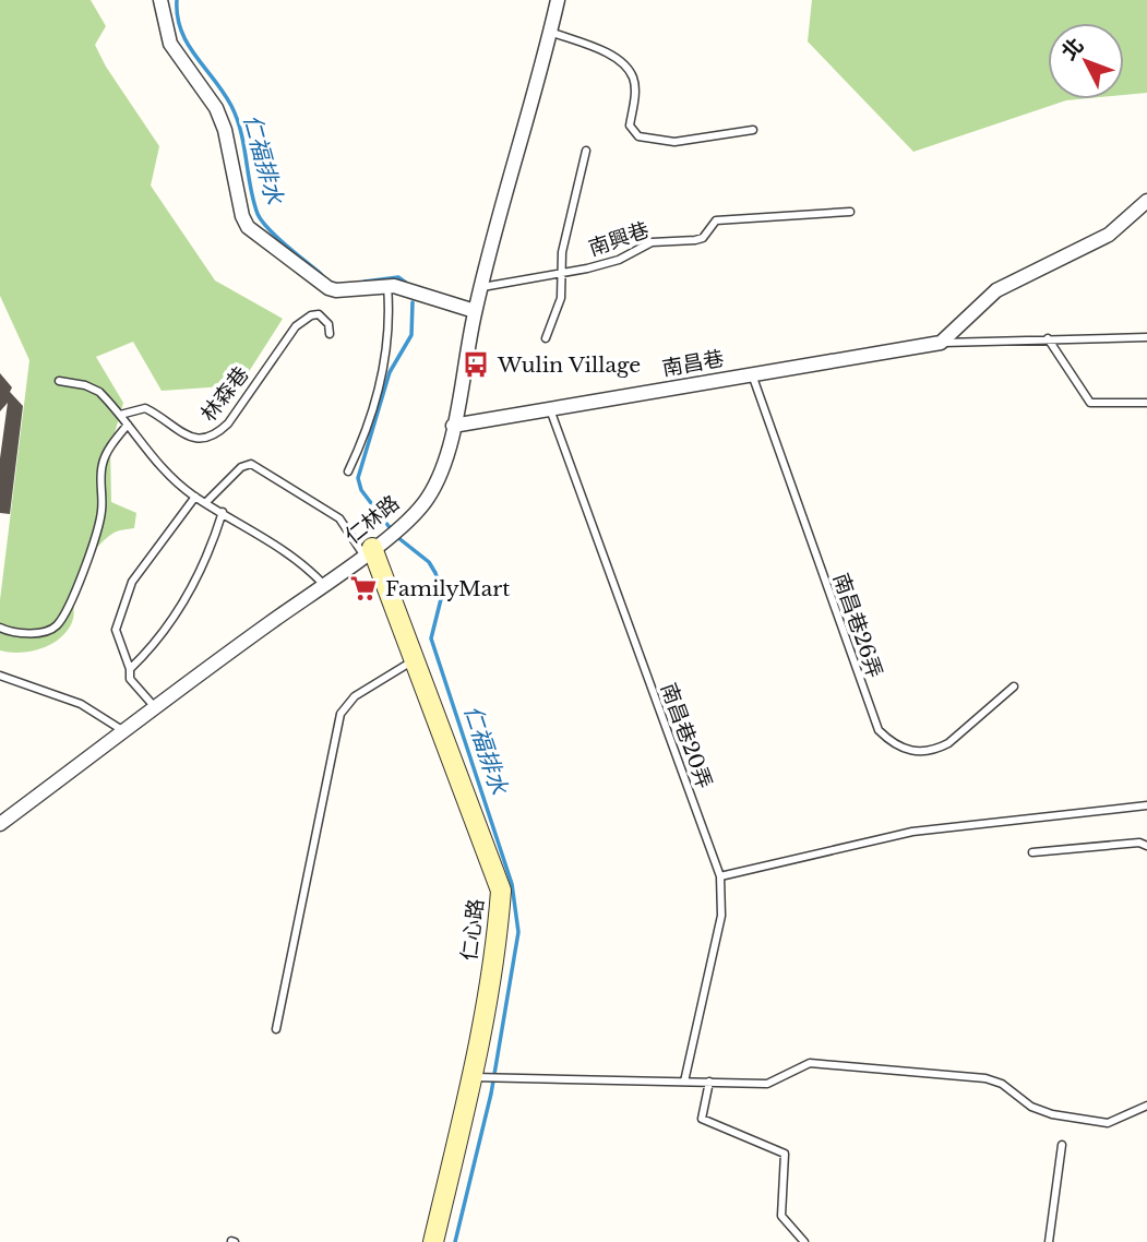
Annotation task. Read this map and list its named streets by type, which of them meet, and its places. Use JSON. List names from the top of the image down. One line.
{"streets":{"street":["南昌巷","仁林路","仁心路"],"lane":["南興巷","林森巷","南昌巷26弄","南昌巷20弄"]},"crossings":[["南興巷","仁林路"],["南昌巷","仁林路"],["南昌巷","南昌巷26弄"],["南昌巷","南昌巷20弄"],["仁林路","仁心路"]],"water":["仁福排水"],"places":{"bus stop":["Wulin Village"],"supermarket":["FamilyMart"]},"north":"top left"}
